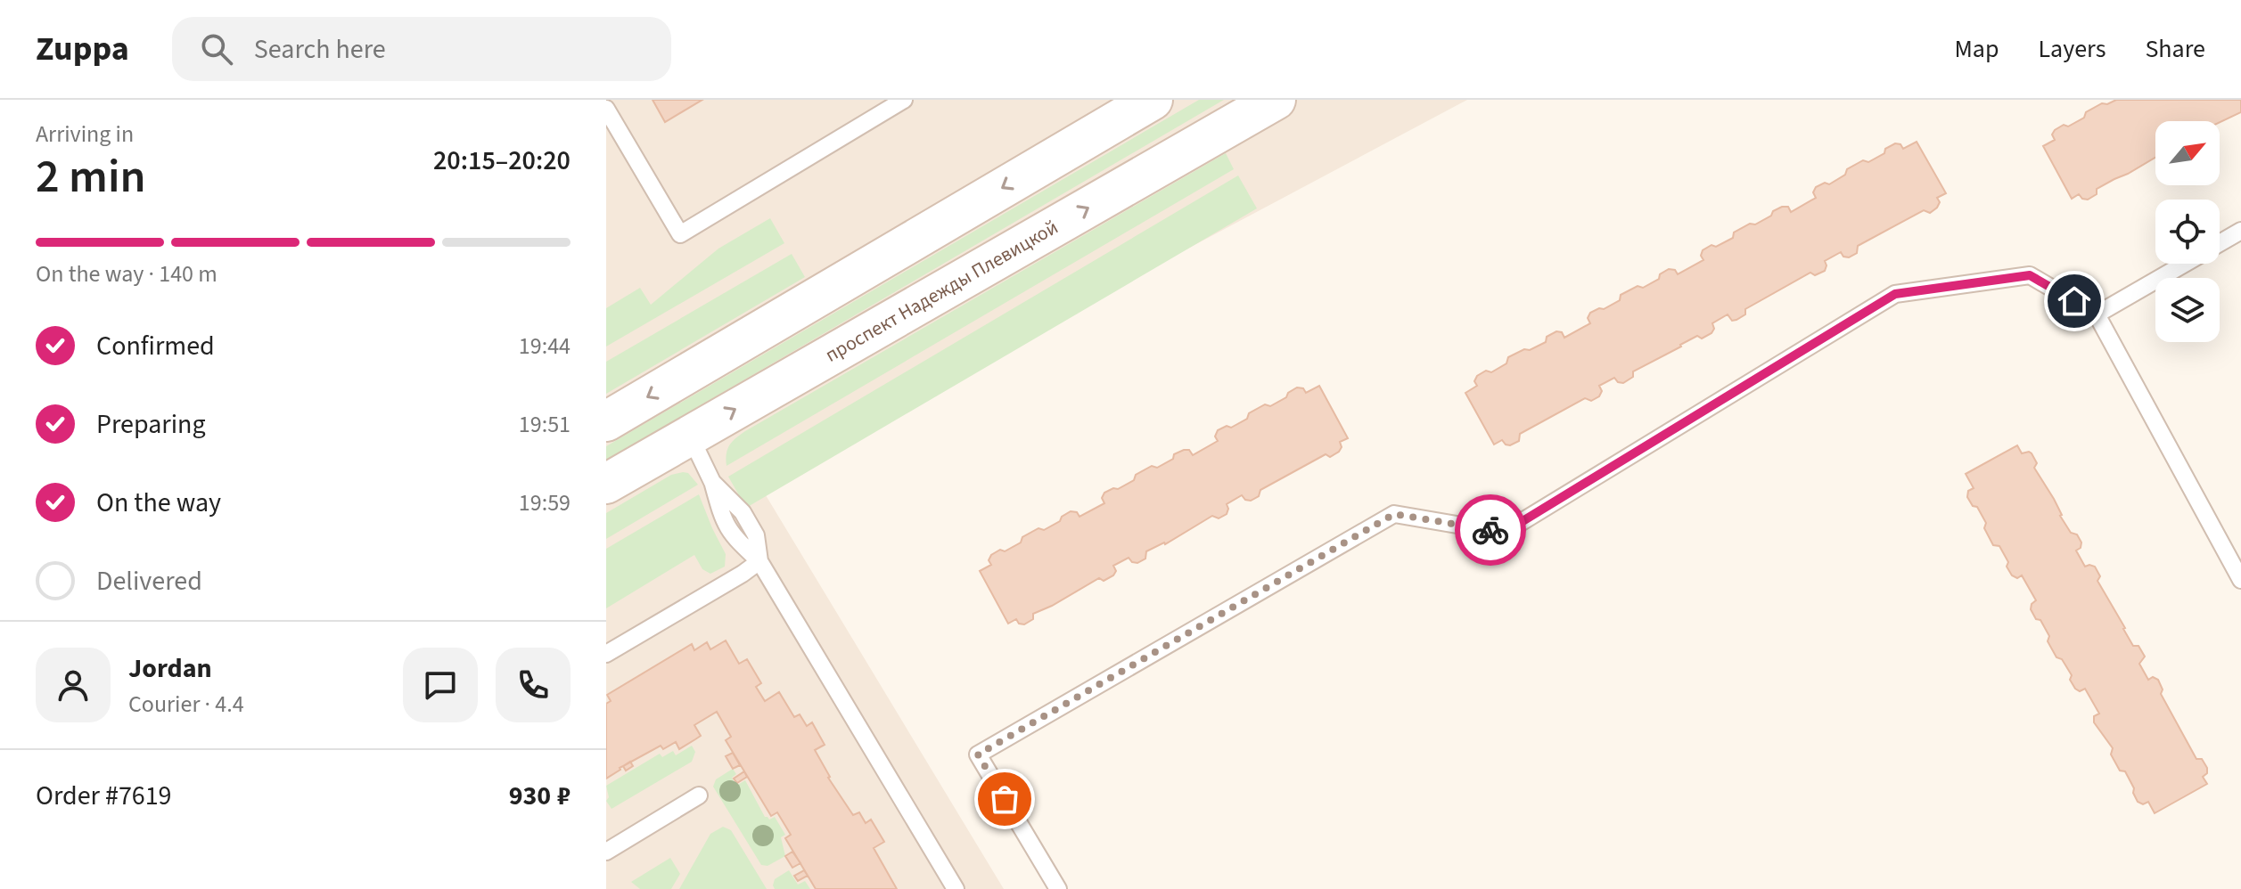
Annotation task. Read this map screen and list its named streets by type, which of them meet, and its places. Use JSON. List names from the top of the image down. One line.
{"streets":{"main road":["проспект Надежды Плевицкой"]},"north":"top right","page":{"header":"Zuppa","search":"Search here","nav":["Map","Layers","Share"],"heading":["2 min","Arriving in","20:15–20:20"],"panel":["Jordan","Courier · 4.4","Order #7619","930 ₽"],"bar":"On the way · 140 m","list":[["Confirmed","19:44"],["Preparing","19:51"],["On the way","19:59"],"Delivered"]}}
